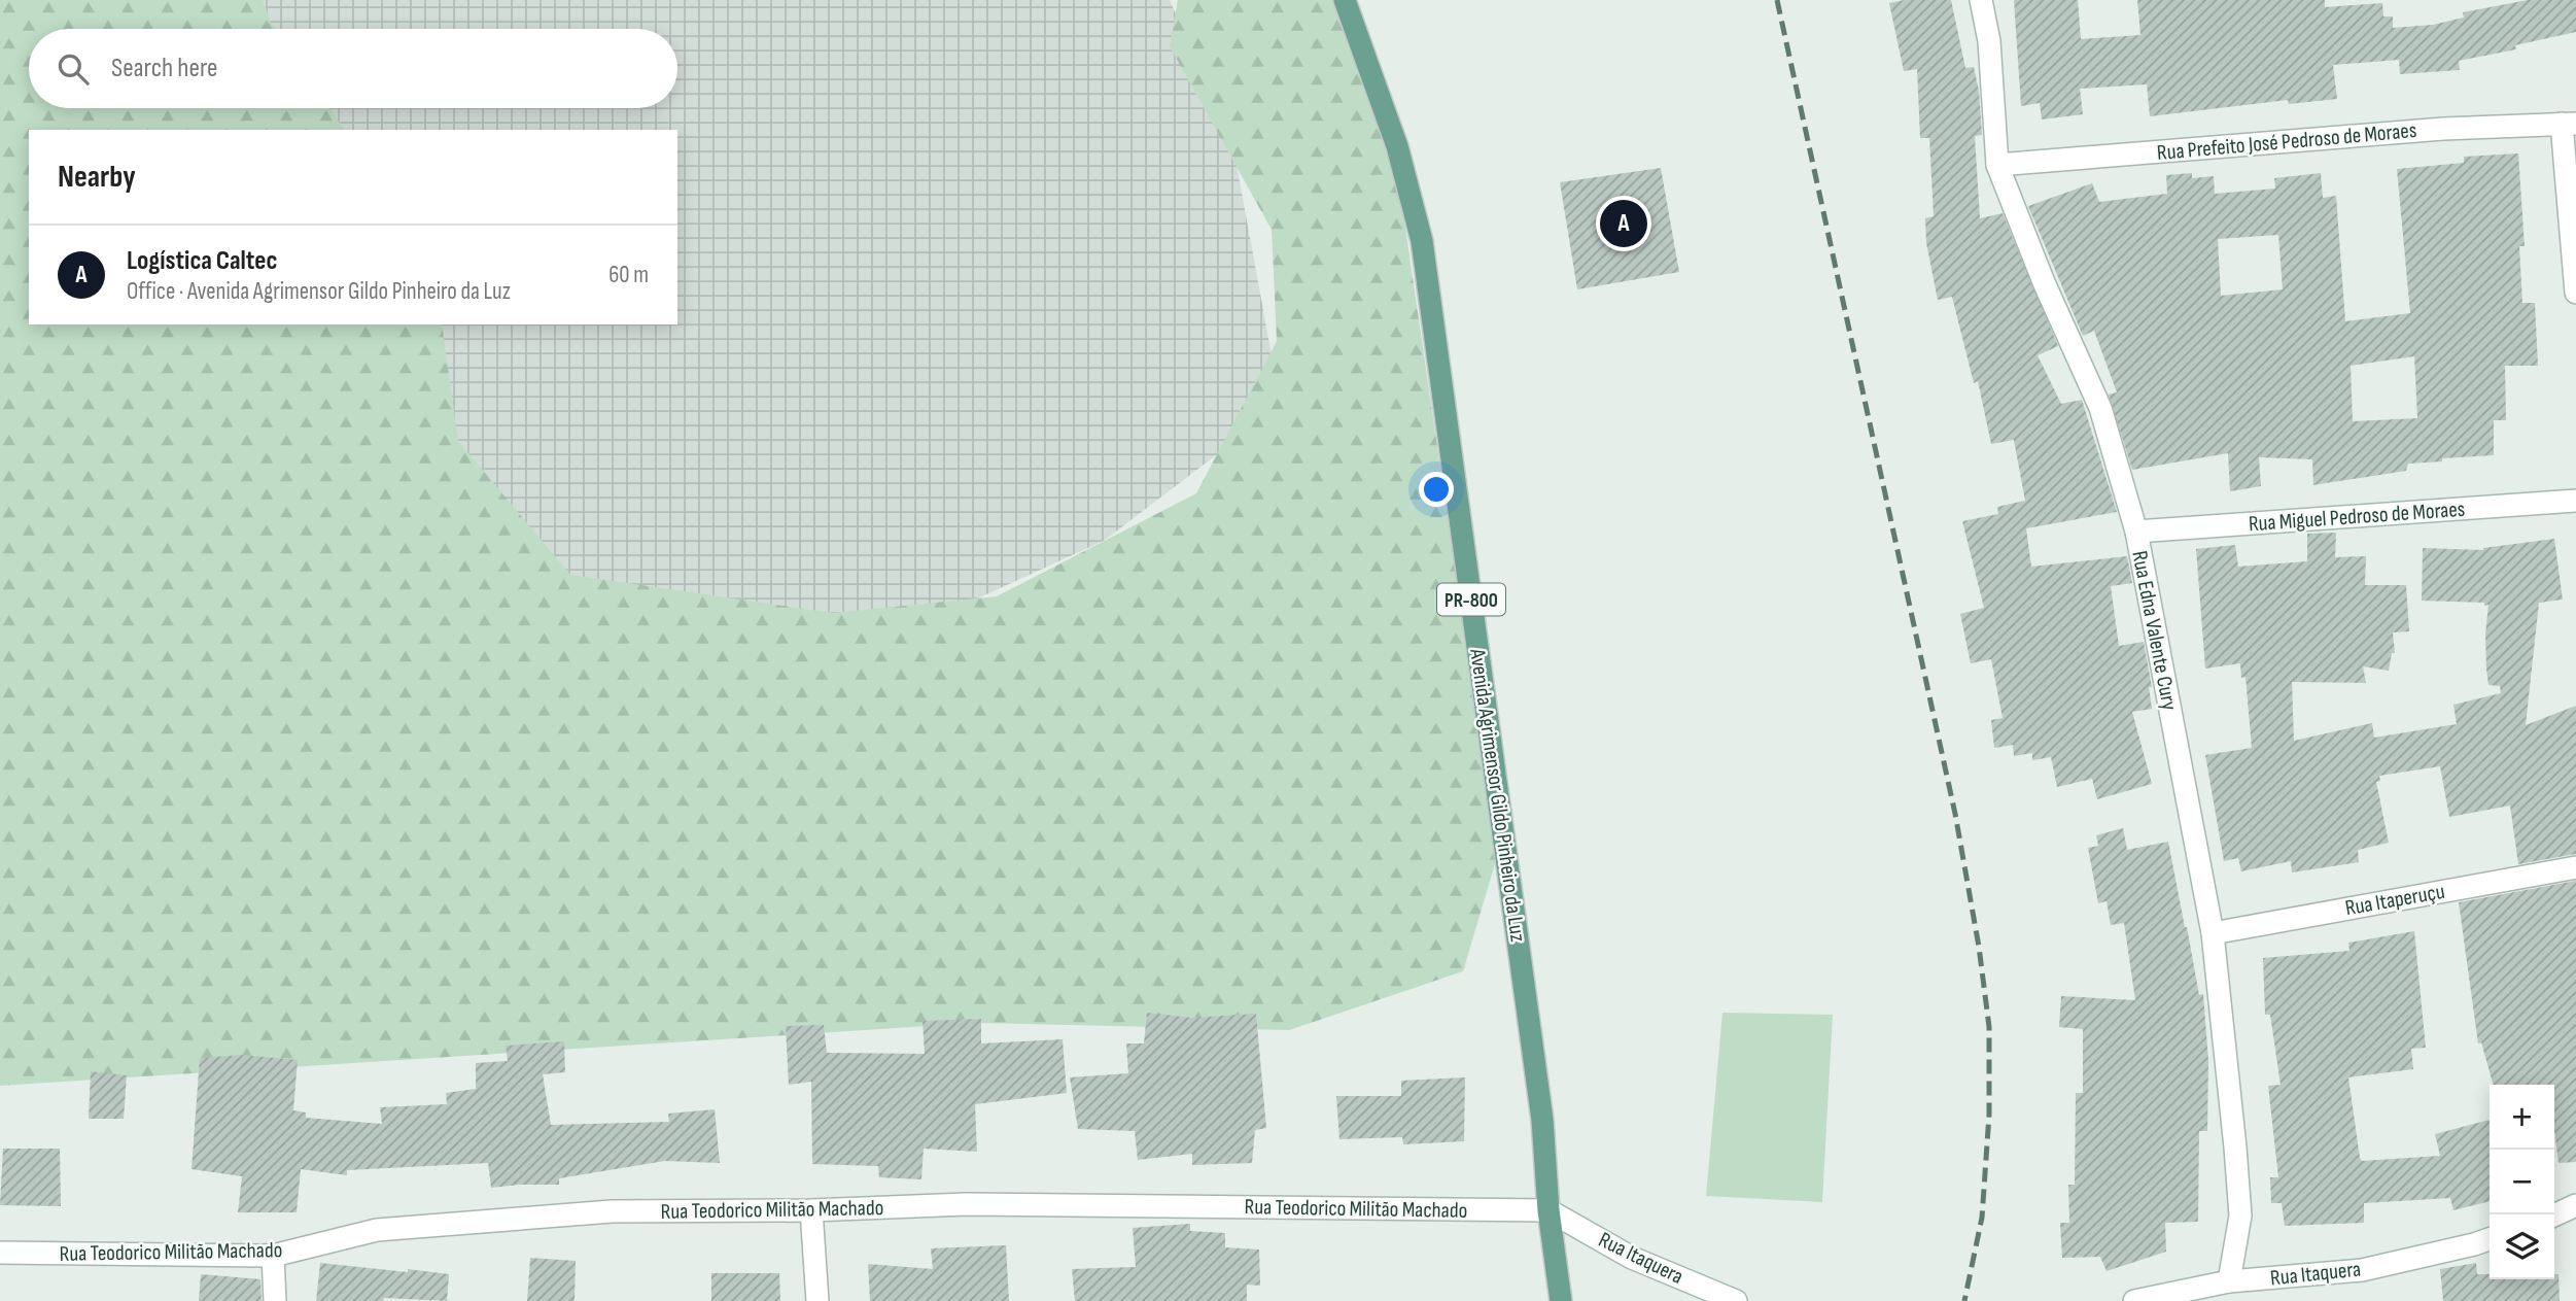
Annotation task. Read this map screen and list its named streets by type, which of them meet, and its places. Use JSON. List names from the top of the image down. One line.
{"streets":{"main road":["PR-800","Avenida Agrimensor Gildo Pinheiro da Luz"],"street":["Rua Prefeito José Pedroso de Moraes","Rua Miguel Pedroso de Moraes","Rua Edna Valente Cury","Rua Itaperuçu","Rua Teodorico Militão Machado","Rua Itaquera"]},"crossings":[["Rua Prefeito José Pedroso de Moraes","Rua Edna Valente Cury"],["Rua Miguel Pedroso de Moraes","Rua Edna Valente Cury"],["Rua Edna Valente Cury","Rua Itaperuçu"],["Rua Edna Valente Cury","Rua Itaquera"],["Avenida Agrimensor Gildo Pinheiro da Luz","Rua Teodorico Militão Machado"],["Avenida Agrimensor Gildo Pinheiro da Luz","Rua Itaquera"],["Rua Teodorico Militão Machado","Rua Itaquera"]],"page":{"search":"Search here","heading":"Nearby","pins":"A","list":[{"mark":"A","name":"Logística Caltec","note":"Office · Avenida Agrimensor Gildo Pinheiro da Luz","value":"60 m"}],"map_buttons":["+","−"]}}
